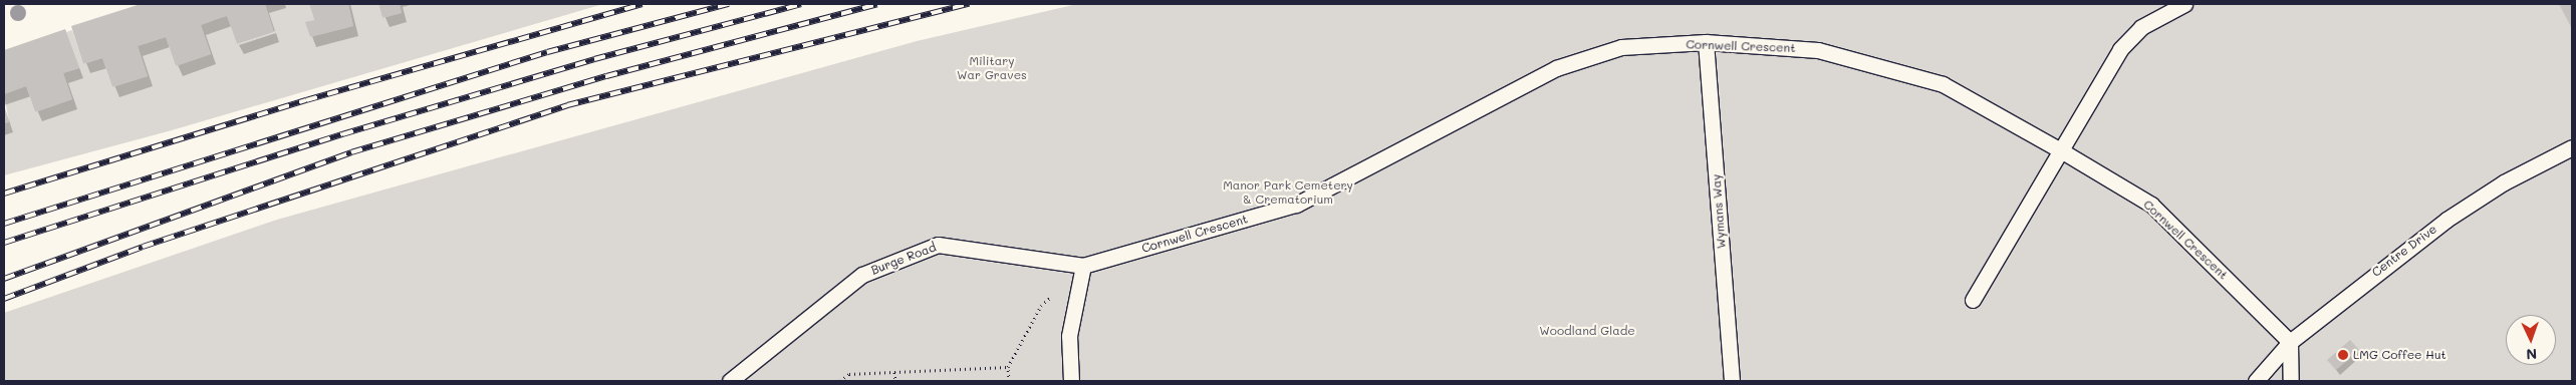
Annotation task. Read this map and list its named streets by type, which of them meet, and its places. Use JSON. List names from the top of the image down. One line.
{"streets":{"lane":["Cornwell Crescent","Wymans Way","Centre Drive","Burge Road"]},"crossings":[["Cornwell Crescent","Wymans Way"],["Cornwell Crescent","Centre Drive"],["Cornwell Crescent","Burge Road"]],"parks":["Military War Graves","Manor Park Cemetery & Crematorium","Woodland Glade"],"places":["LMG Coffee Hut"],"north":"bottom"}
